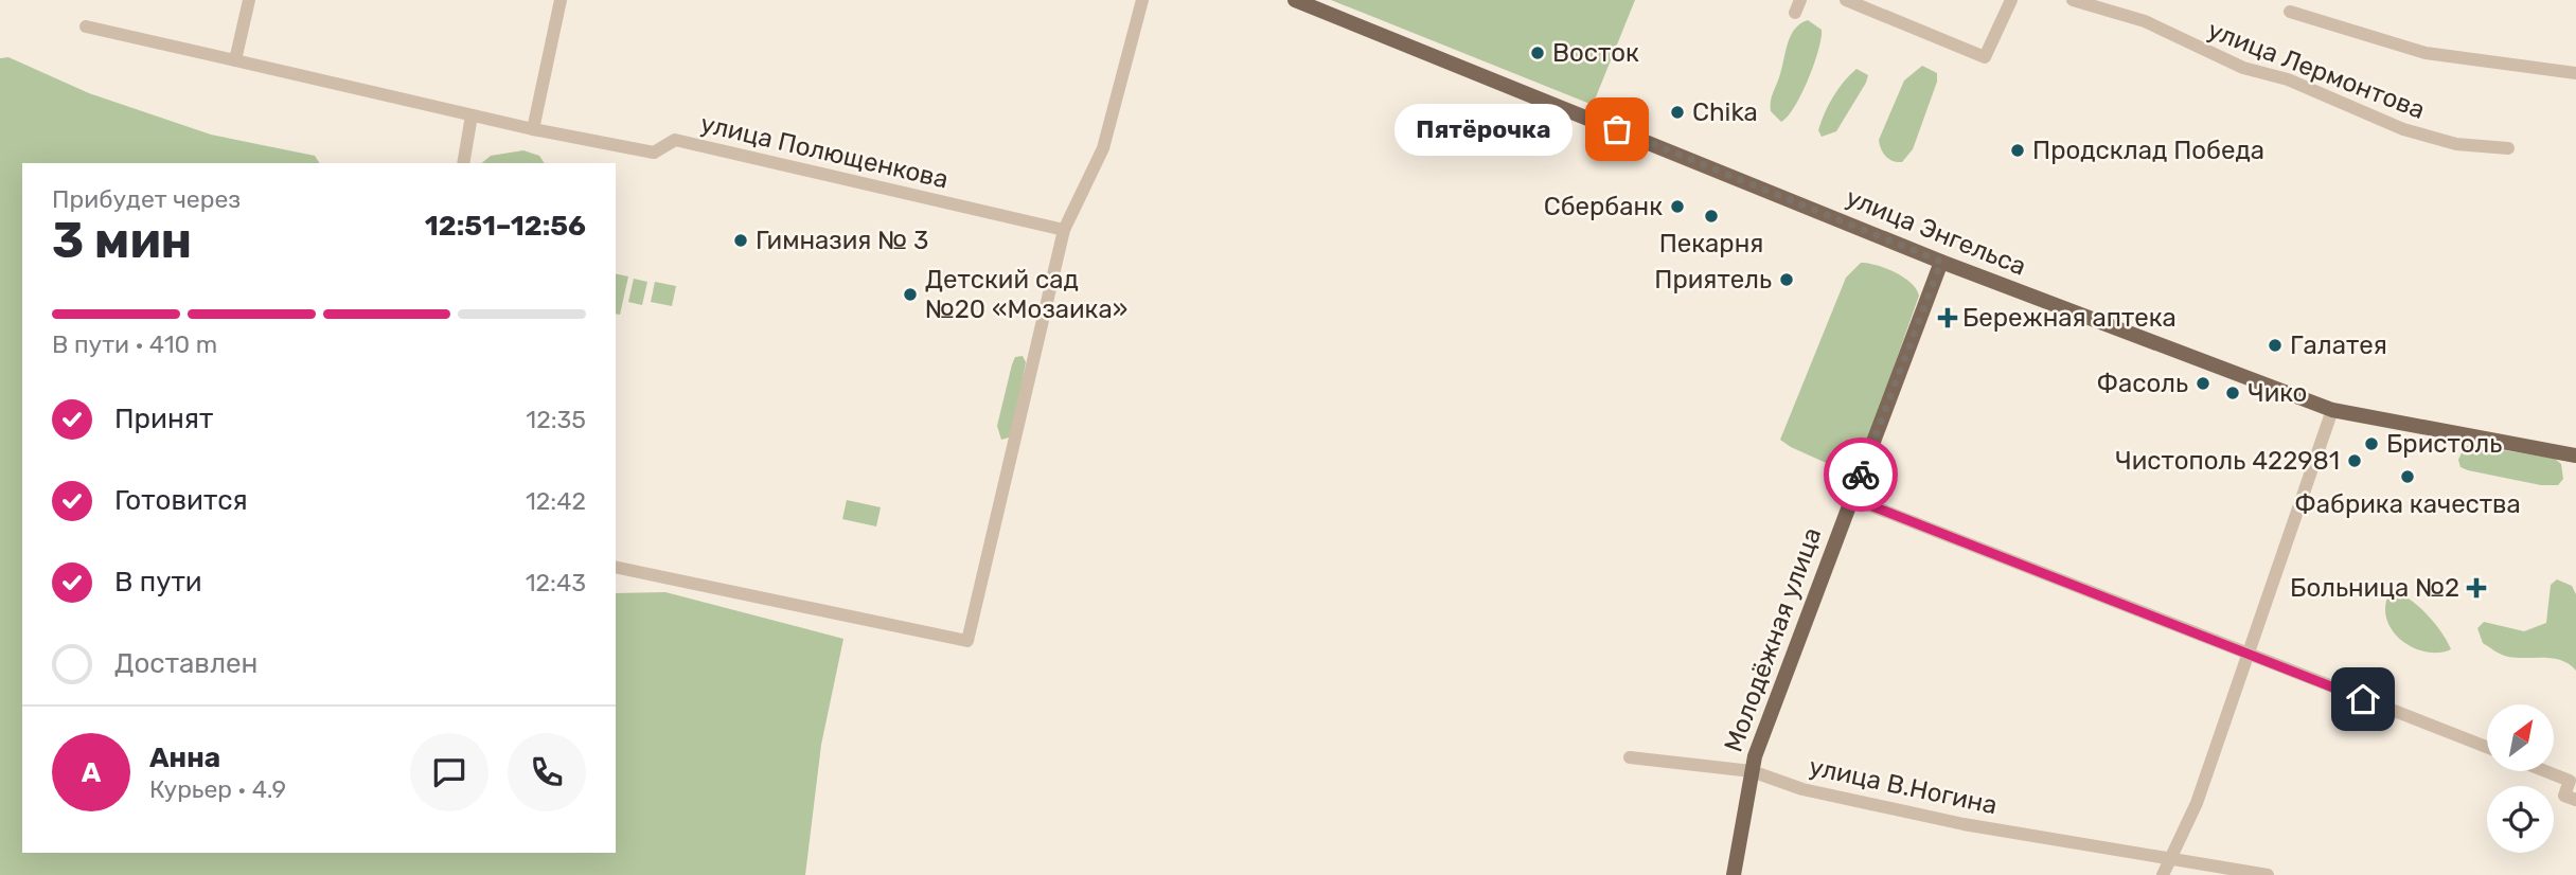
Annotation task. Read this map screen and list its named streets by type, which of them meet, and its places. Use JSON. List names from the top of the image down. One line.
{"streets":{"main road":["улица Энгельса","Молодёжная улица"],"street":["улица Лермонтова","улица Полющенкова","улица В.Ногина"]},"crossings":[["улица Энгельса","Молодёжная улица"],["Молодёжная улица","улица В.Ногина"]],"places":{"other":["Восток","Chika","Пятёрочка","Продсклад Победа","Сбербанк","Пекарня","Гимназия № 3","Приятель","Детский сад №20 «Мозаика»","Галатея","Фасоль","Чико","Бристоль","Чистополь 422981","Фабрика качества"],"health":["Бережная аптека","Больница №2"]},"north":"top right","page":{"bubble":"Пятёрочка","heading":["3 мин","Прибудет через","12:51–12:56"],"panel":["Анна","Курьер · 4.9"],"bar":"В пути · 410 m","list":[["Принят","12:35"],["Готовится","12:42"],["В пути","12:43"],"Доставлен"],"round":"А"}}
